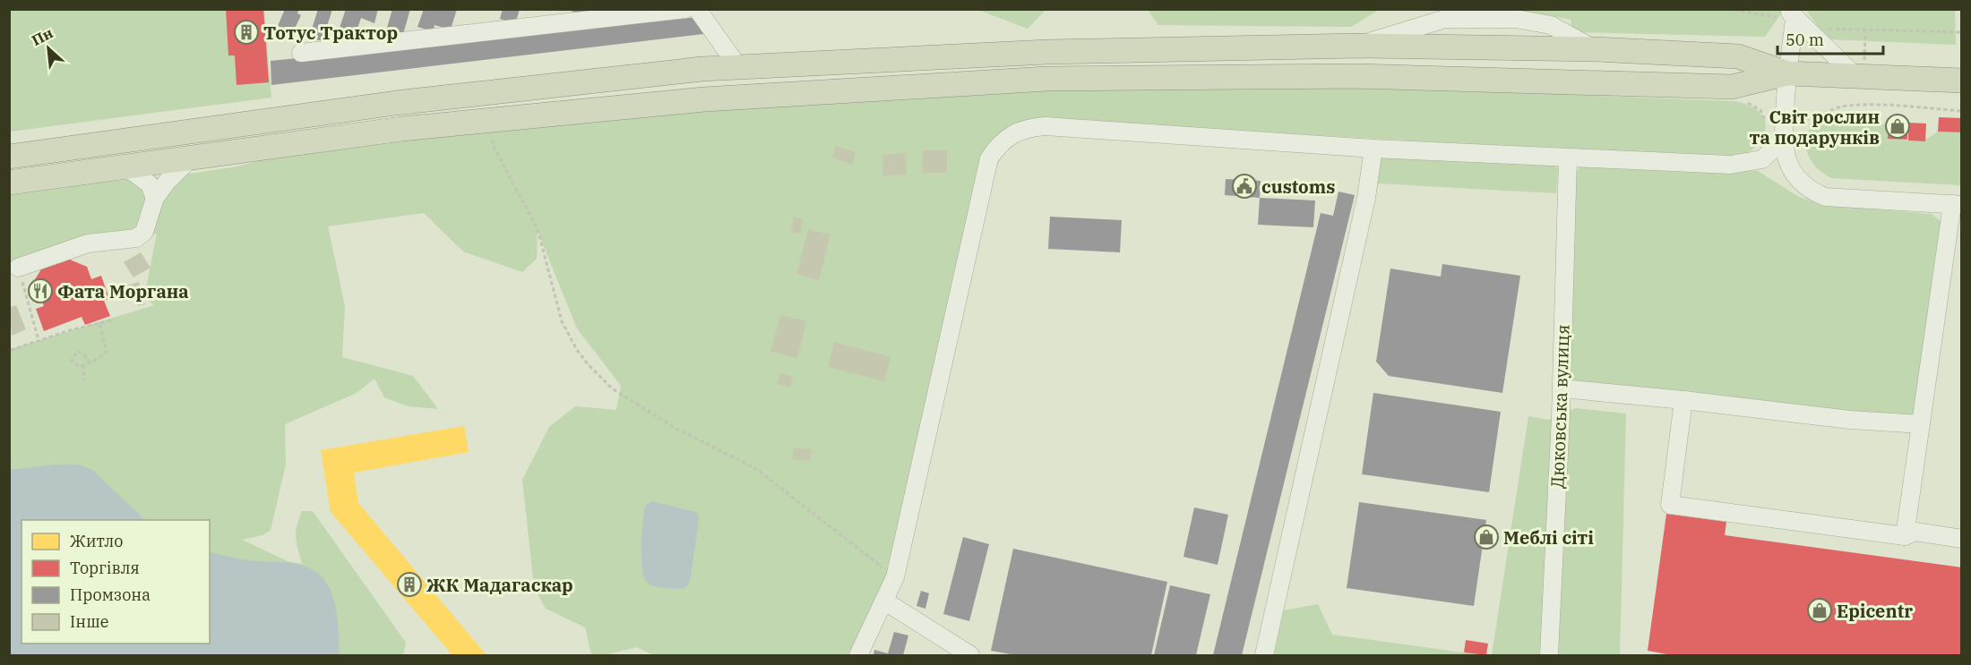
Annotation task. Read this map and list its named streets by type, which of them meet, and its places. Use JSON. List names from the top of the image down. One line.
{"streets":{"street":["Дюковська вулиця"]},"places":{"building":["Тотус Трактор","ЖК Мадагаскар"],"shop":["Світ рослин та подарунків","Меблі сіті","Epicentr"],"public building":["customs"],"restaurant":["Фата Моргана"]},"legend":["Житло","Торгівля","Промзона","Інше"],"scale_bar":"50 m","north":"top left"}
